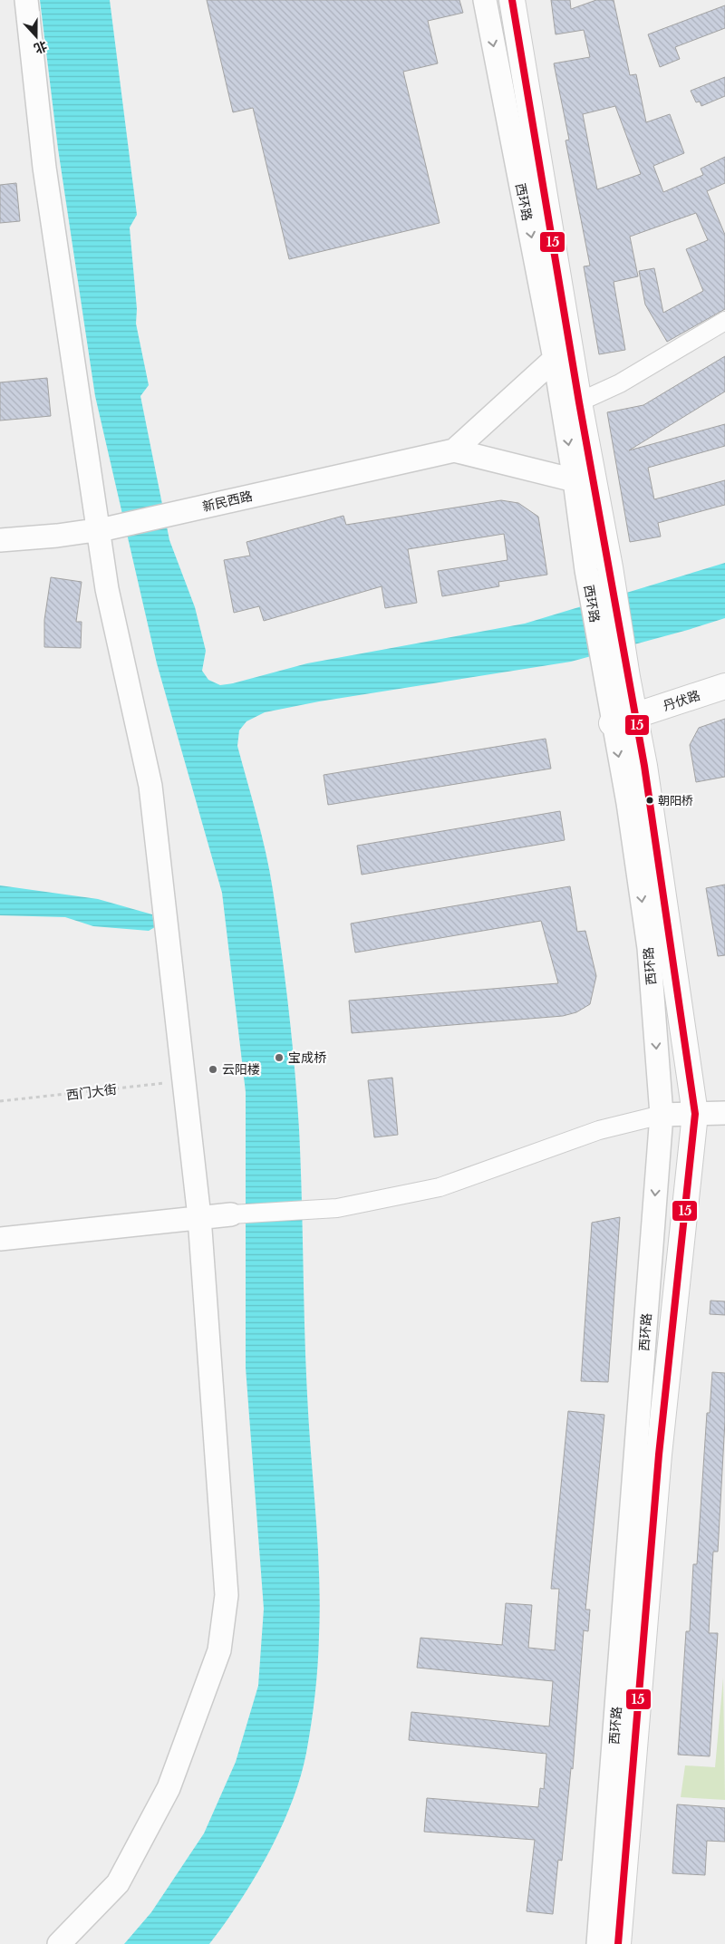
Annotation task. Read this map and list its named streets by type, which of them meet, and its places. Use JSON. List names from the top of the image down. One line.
{"streets":{"main road":["西环路","丹伏路"],"street":["新民西路"],"path":["西门大街"]},"crossings":[["西环路","新民西路"],["西环路","丹伏路"]],"one_way":["西环路"],"places":["朝阳桥","宝成桥","云阳楼"],"lines":["transit line 15"],"north":"bottom"}
